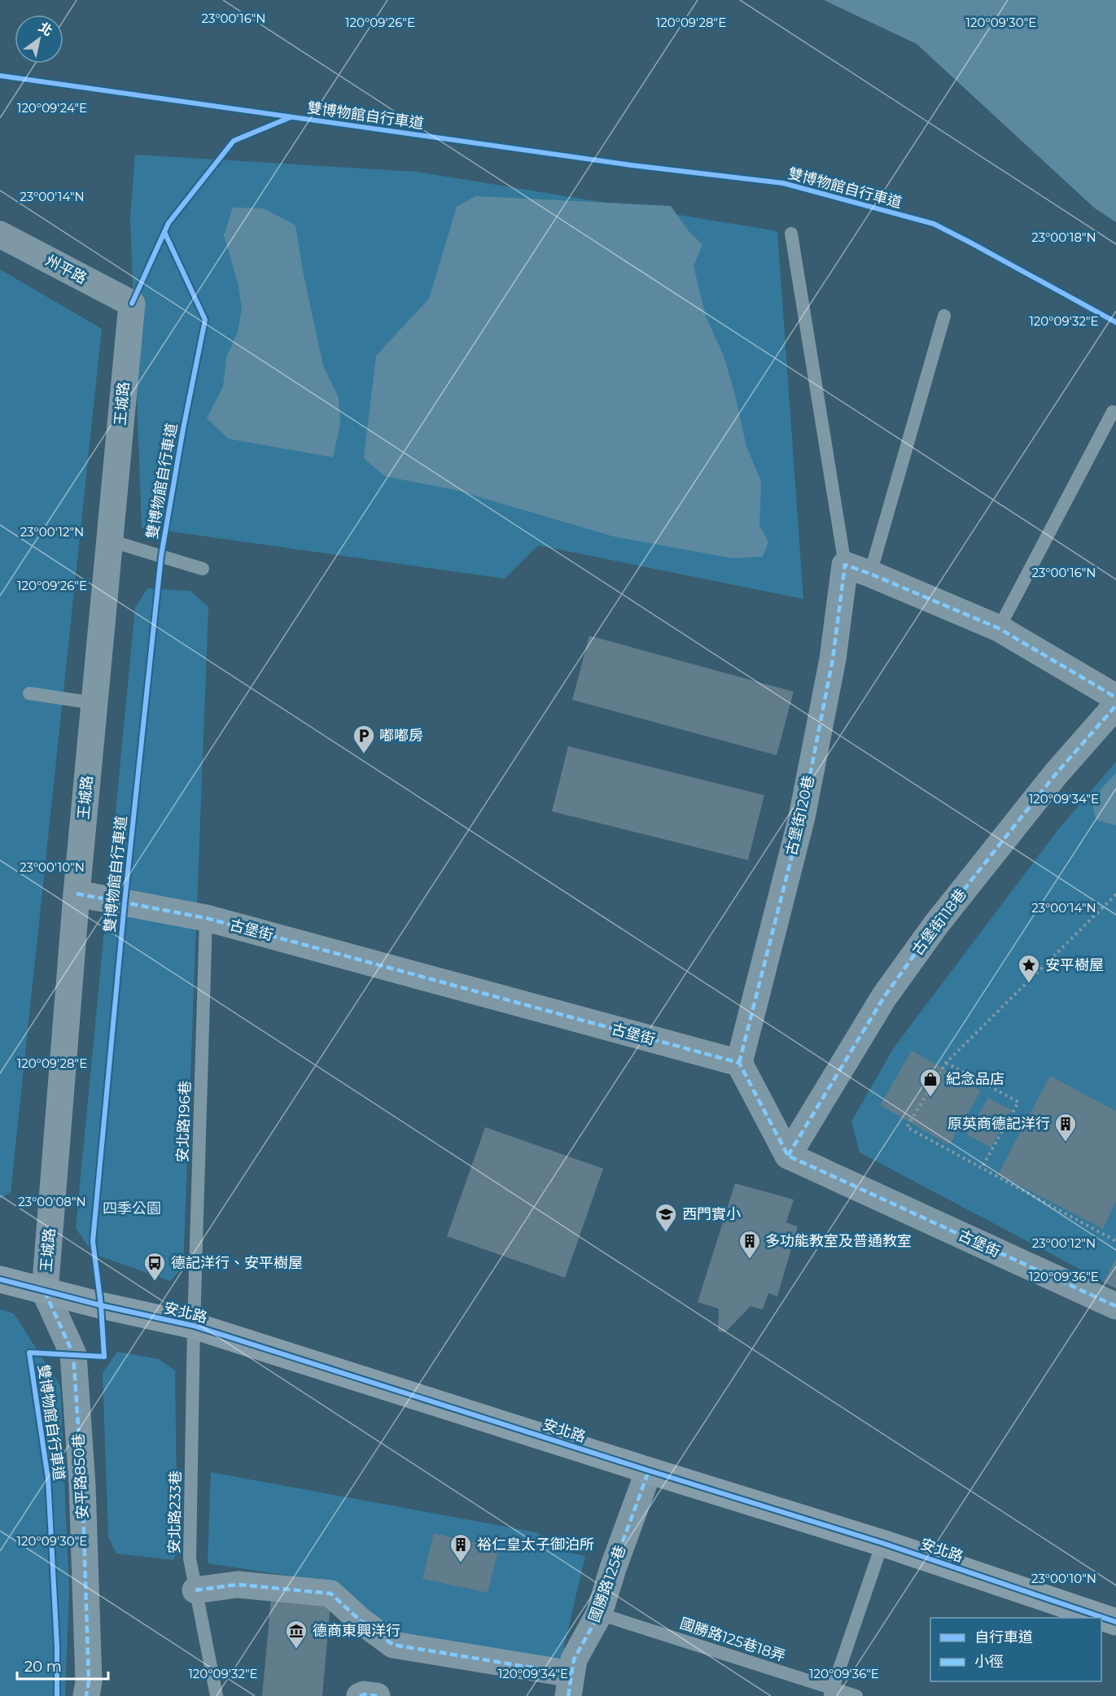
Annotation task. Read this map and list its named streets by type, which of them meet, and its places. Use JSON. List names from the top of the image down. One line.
{"streets":{"street":["州平路","王城路","古堡街120巷","古堡街118巷","古堡街","安北路","安平路850巷","國勝路125巷"],"lane":["安北路196巷","安北路233巷","國勝路125巷18弄"],"cycle path":["雙博物館自行車道"]},"crossings":[["州平路","王城路"],["王城路","古堡街"],["王城路","安北路"],["王城路","安平路850巷"],["古堡街120巷","古堡街"],["古堡街118巷","古堡街"],["古堡街","安北路196巷"],["安北路196巷","安北路"],["安北路196巷","安北路233巷"],["安北路","安平路850巷"],["安北路","安北路233巷"],["安北路","國勝路125巷"],["國勝路125巷","國勝路125巷18弄"]],"parks":["四季公園"],"places":{"parking":["嘟嘟房"],"place":["安平樹屋"],"shop":["紀念品店"],"building":["原英商德記洋行","多功能教室及普通教室","裕仁皇太子御泊所"],"school or university":["西門實小"],"bus stop":["德記洋行、安平樹屋"],"museum":["德商東興洋行"]},"legend":["自行車道","小徑"],"scale_bar":"20 m","north":"top right","coordinates":["23°00'16\"N","120°09'26\"E","120°09'30\"E","120°09'28\"E","120°09'24\"E","23°00'14\"N","23°00'18\"N","120°09'32\"E","23°00'12\"N","120°09'34\"E","23°00'10\"N","23°00'08\"N","120°09'36\"E"]}
